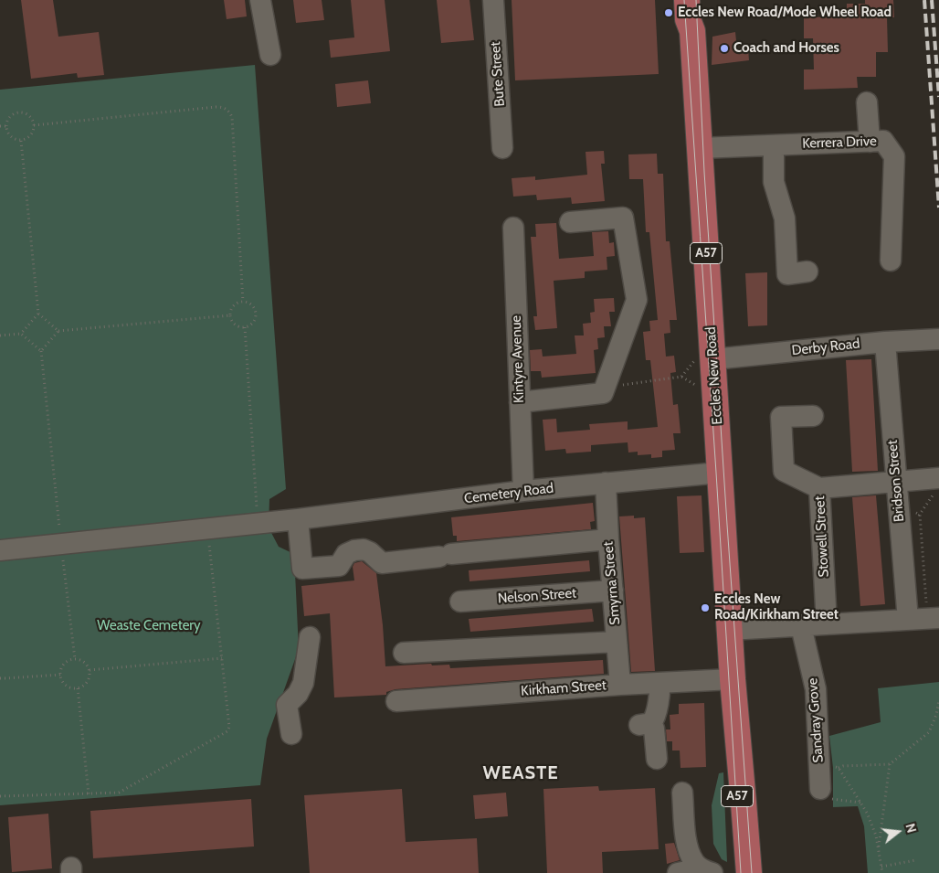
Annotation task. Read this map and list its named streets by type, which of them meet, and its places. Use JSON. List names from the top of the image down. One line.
{"streets":{"main road":["A57","Eccles New Road"],"street":["Bute Street","Kerrera Drive","Derby Road","Kintyre Avenue","Bridson Street","Cemetery Road","Stowell Street","Smyrna Street","Nelson Street","Kirkham Street","Sandray Grove"]},"crossings":[["Kerrera Drive","Eccles New Road"],["Derby Road","Eccles New Road"],["Derby Road","Bridson Street"],["Kintyre Avenue","Cemetery Road"],["Eccles New Road","Cemetery Road"],["Eccles New Road","Kirkham Street"],["Cemetery Road","Smyrna Street"],["Smyrna Street","Nelson Street"],["Smyrna Street","Kirkham Street"]],"districts":["WEASTE"],"parks":["Weaste Cemetery"],"places":["Eccles New Road/Mode Wheel Road","Coach and Horses","Eccles New Road/Kirkham Street"],"north":"right"}
